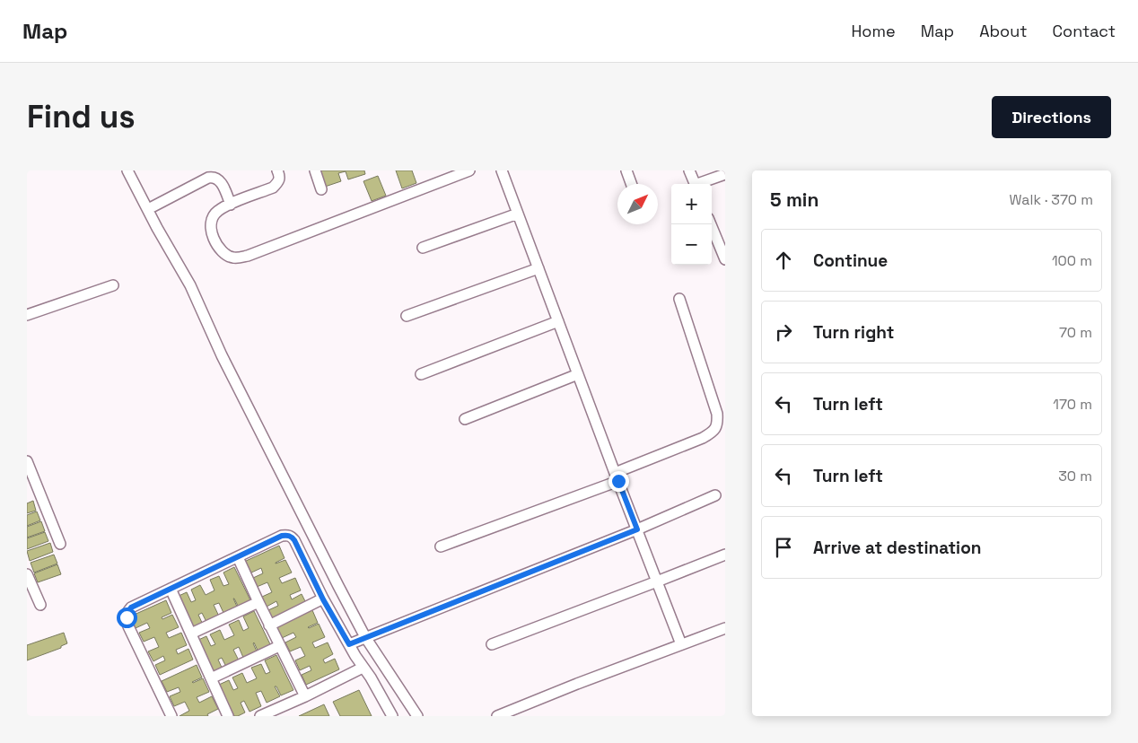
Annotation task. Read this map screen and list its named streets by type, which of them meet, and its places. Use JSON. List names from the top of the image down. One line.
{"north":"top right","page":{"header":"Map","nav":["Home","Map","About","Contact"],"buttons":"Directions","title":"Find us","heading":["5 min","Walk · 370 m"],"map_buttons":["+","−"],"list":[["Continue","100 m"],["Turn right","70 m"],["Turn left","170 m"],["Turn left","30 m"],"Arrive at destination"]}}
